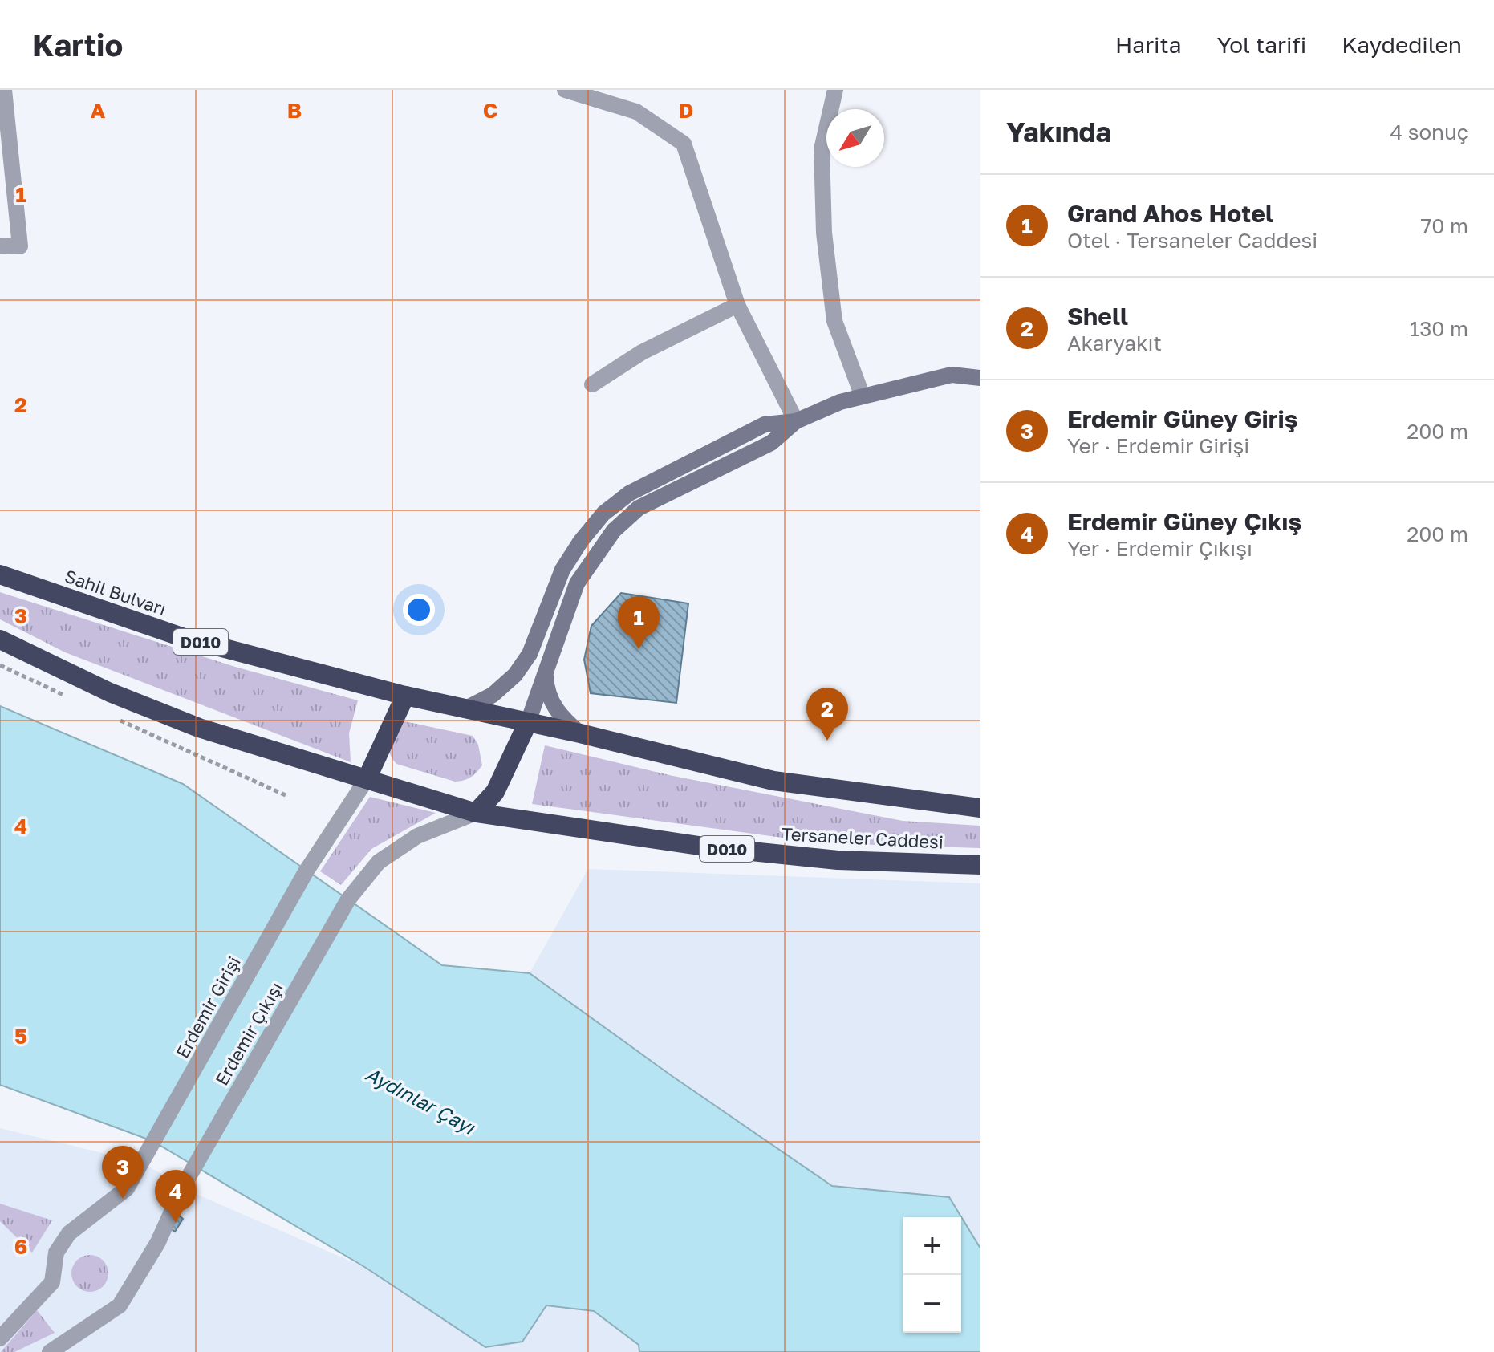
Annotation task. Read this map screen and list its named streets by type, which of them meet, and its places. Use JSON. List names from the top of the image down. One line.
{"streets":{"highway":["Sahil Bulvarı","D010","Tersaneler Caddesi"],"street":["Erdemir Girişi","Erdemir Çıkışı"]},"crossings":[["Sahil Bulvarı","D010"],["D010","Tersaneler Caddesi"],["D010","Erdemir Girişi"],["D010","Erdemir Çıkışı"],["Tersaneler Caddesi","Erdemir Çıkışı"]],"water":["Aydınlar Çayı"],"north":"bottom left","page":{"header":"Kartio","nav":["Harita","Yol tarifi","Kaydedilen"],"heading":["Yakında","4 sonuç"],"list":[{"mark":"1","name":"Grand Ahos Hotel","note":"Otel · Tersaneler Caddesi","value":"70 m"},{"mark":"2","name":"Shell","note":"Akaryakıt","value":"130 m"},{"mark":"3","name":"Erdemir Güney Giriş","note":"Yer · Erdemir Girişi","value":"200 m"},{"mark":"4","name":"Erdemir Güney Çıkış","note":"Yer · Erdemir Çıkışı","value":"200 m"}],"pins":["1","2","3","4"],"map_buttons":["+","−"]},"grid":{"columns":["A","B","C","D"],"rows":["1","2","3","4","5","6"]}}
